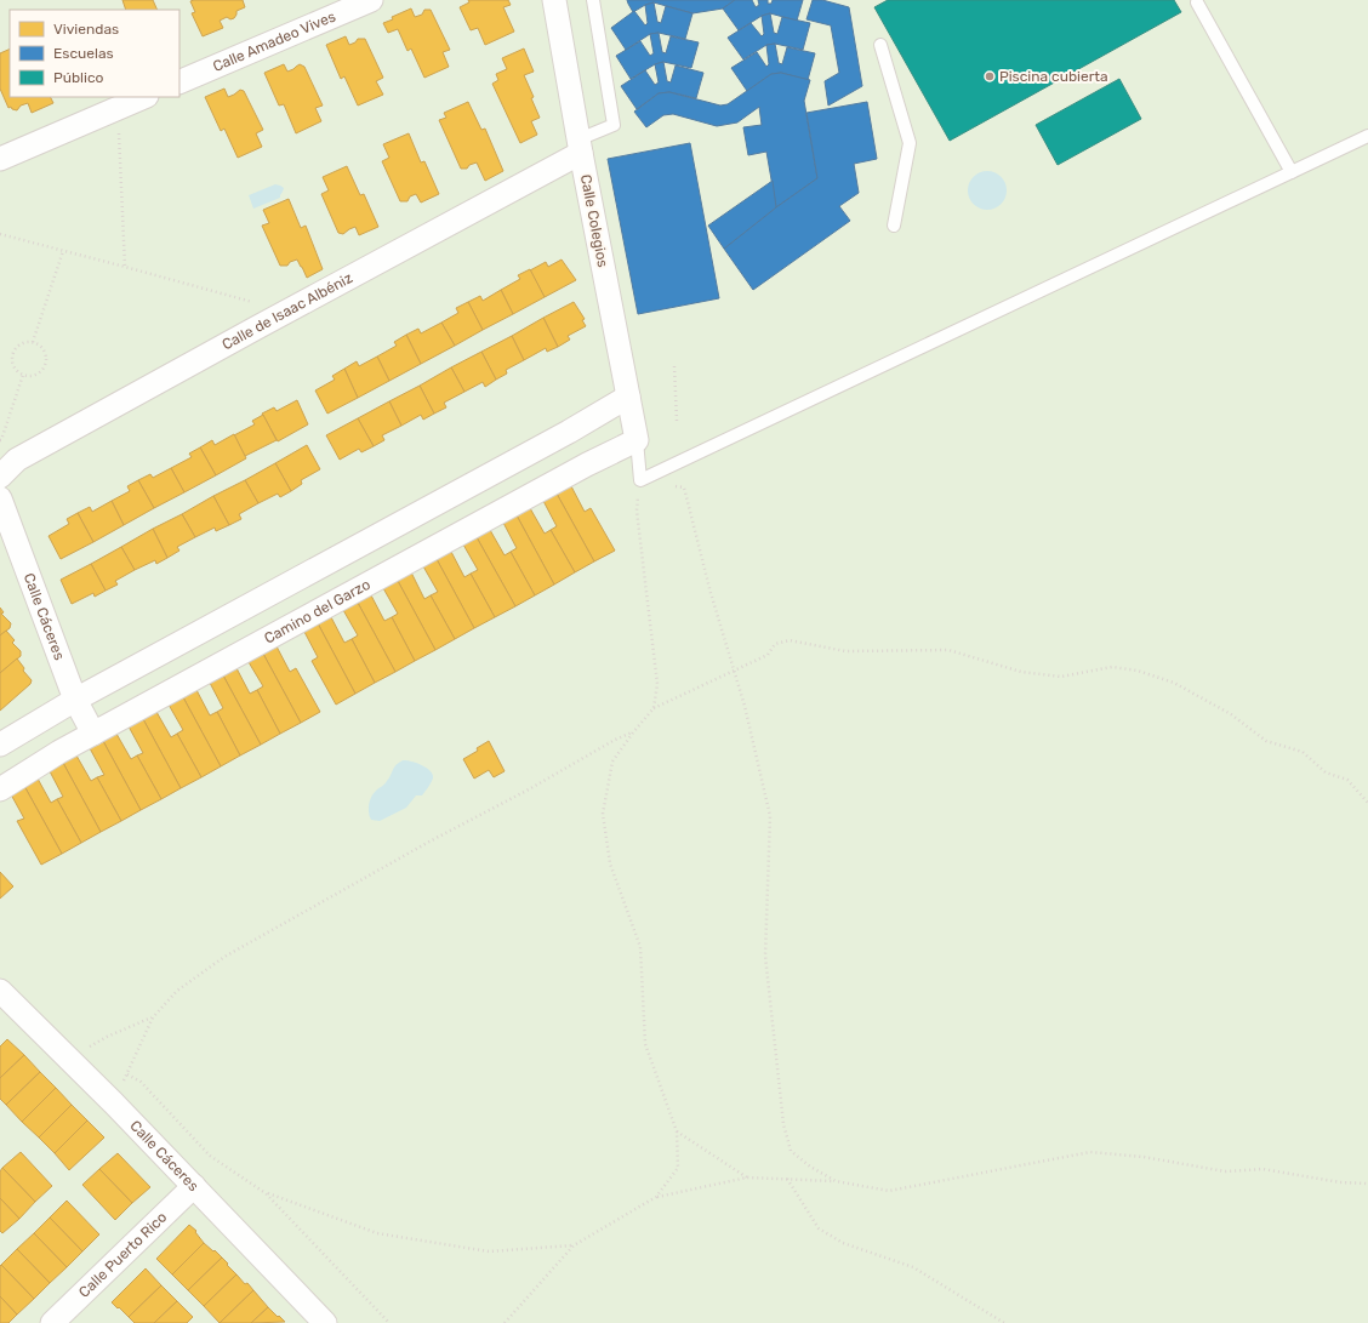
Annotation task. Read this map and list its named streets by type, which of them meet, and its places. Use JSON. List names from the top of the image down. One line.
{"streets":{"street":["Calle Amadeo Vives","Calle Colegios","Calle de Isaac Albéniz","Camino del Garzo","Calle Cáceres","Calle Puerto Rico"]},"crossings":[["Calle Colegios","Calle de Isaac Albéniz"],["Calle Colegios","Camino del Garzo"],["Camino del Garzo","Calle Cáceres"],["Calle Cáceres","Calle Puerto Rico"]],"places":["Piscina cubierta"],"legend":["Viviendas","Escuelas","Público"]}
